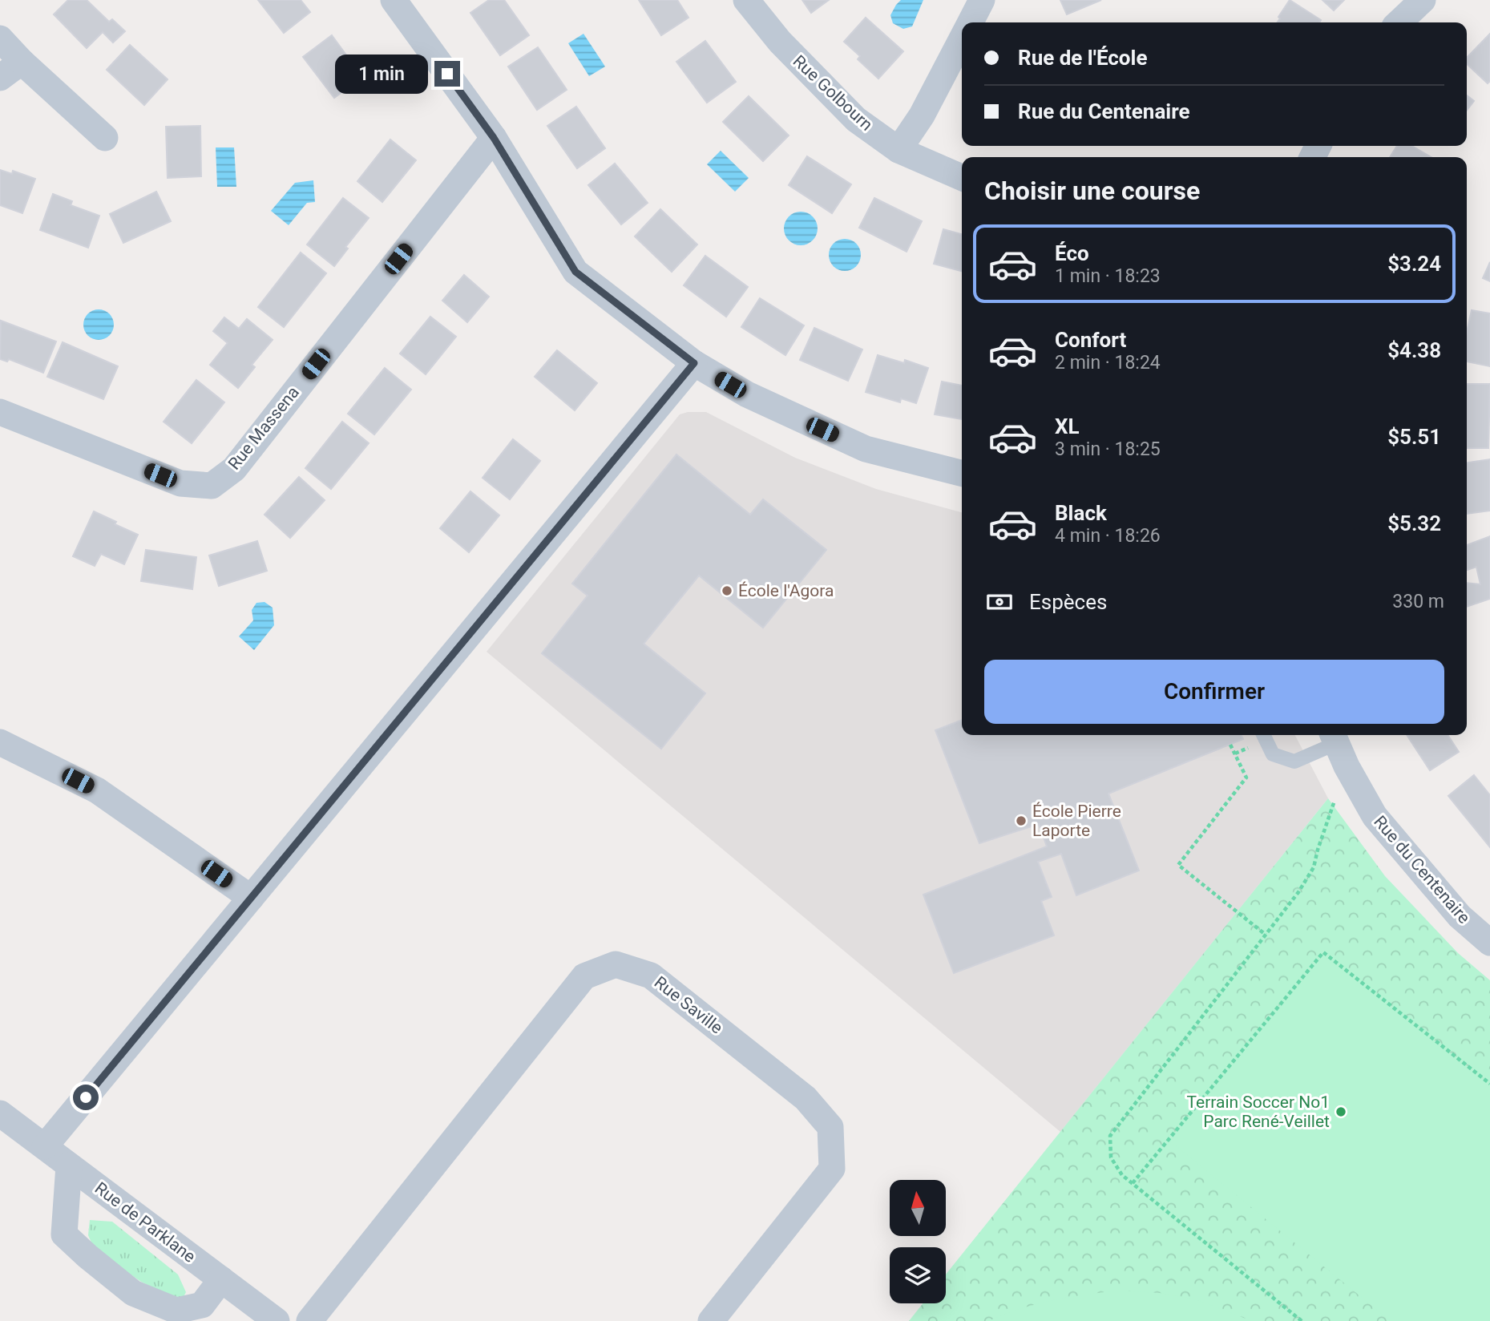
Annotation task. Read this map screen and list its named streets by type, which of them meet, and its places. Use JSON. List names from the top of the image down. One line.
{"streets":{"street":["Rue Golbourn","Rue Massena","Rue du Centenaire","Rue Saville","Rue de Parklane"]},"places":["École l'Agora","École Pierre Laporte","Terrain Soccer No1 Parc René-Veillet"],"north":"top","page":{"banner":["Rue de l'École","Rue du Centenaire"],"bubble":"1 min","heading":"Choisir une course","list":[{"name":"Éco","note":"1 min · 18:23","value":"$3.24"},{"name":"Confort","note":"2 min · 18:24","value":"$4.38"},{"name":"XL","note":"3 min · 18:25","value":"$5.51"},{"name":"Black","note":"4 min · 18:26","value":"$5.32"}],"pay":["Espèces","330 m"],"buttons":"Confirmer"}}
